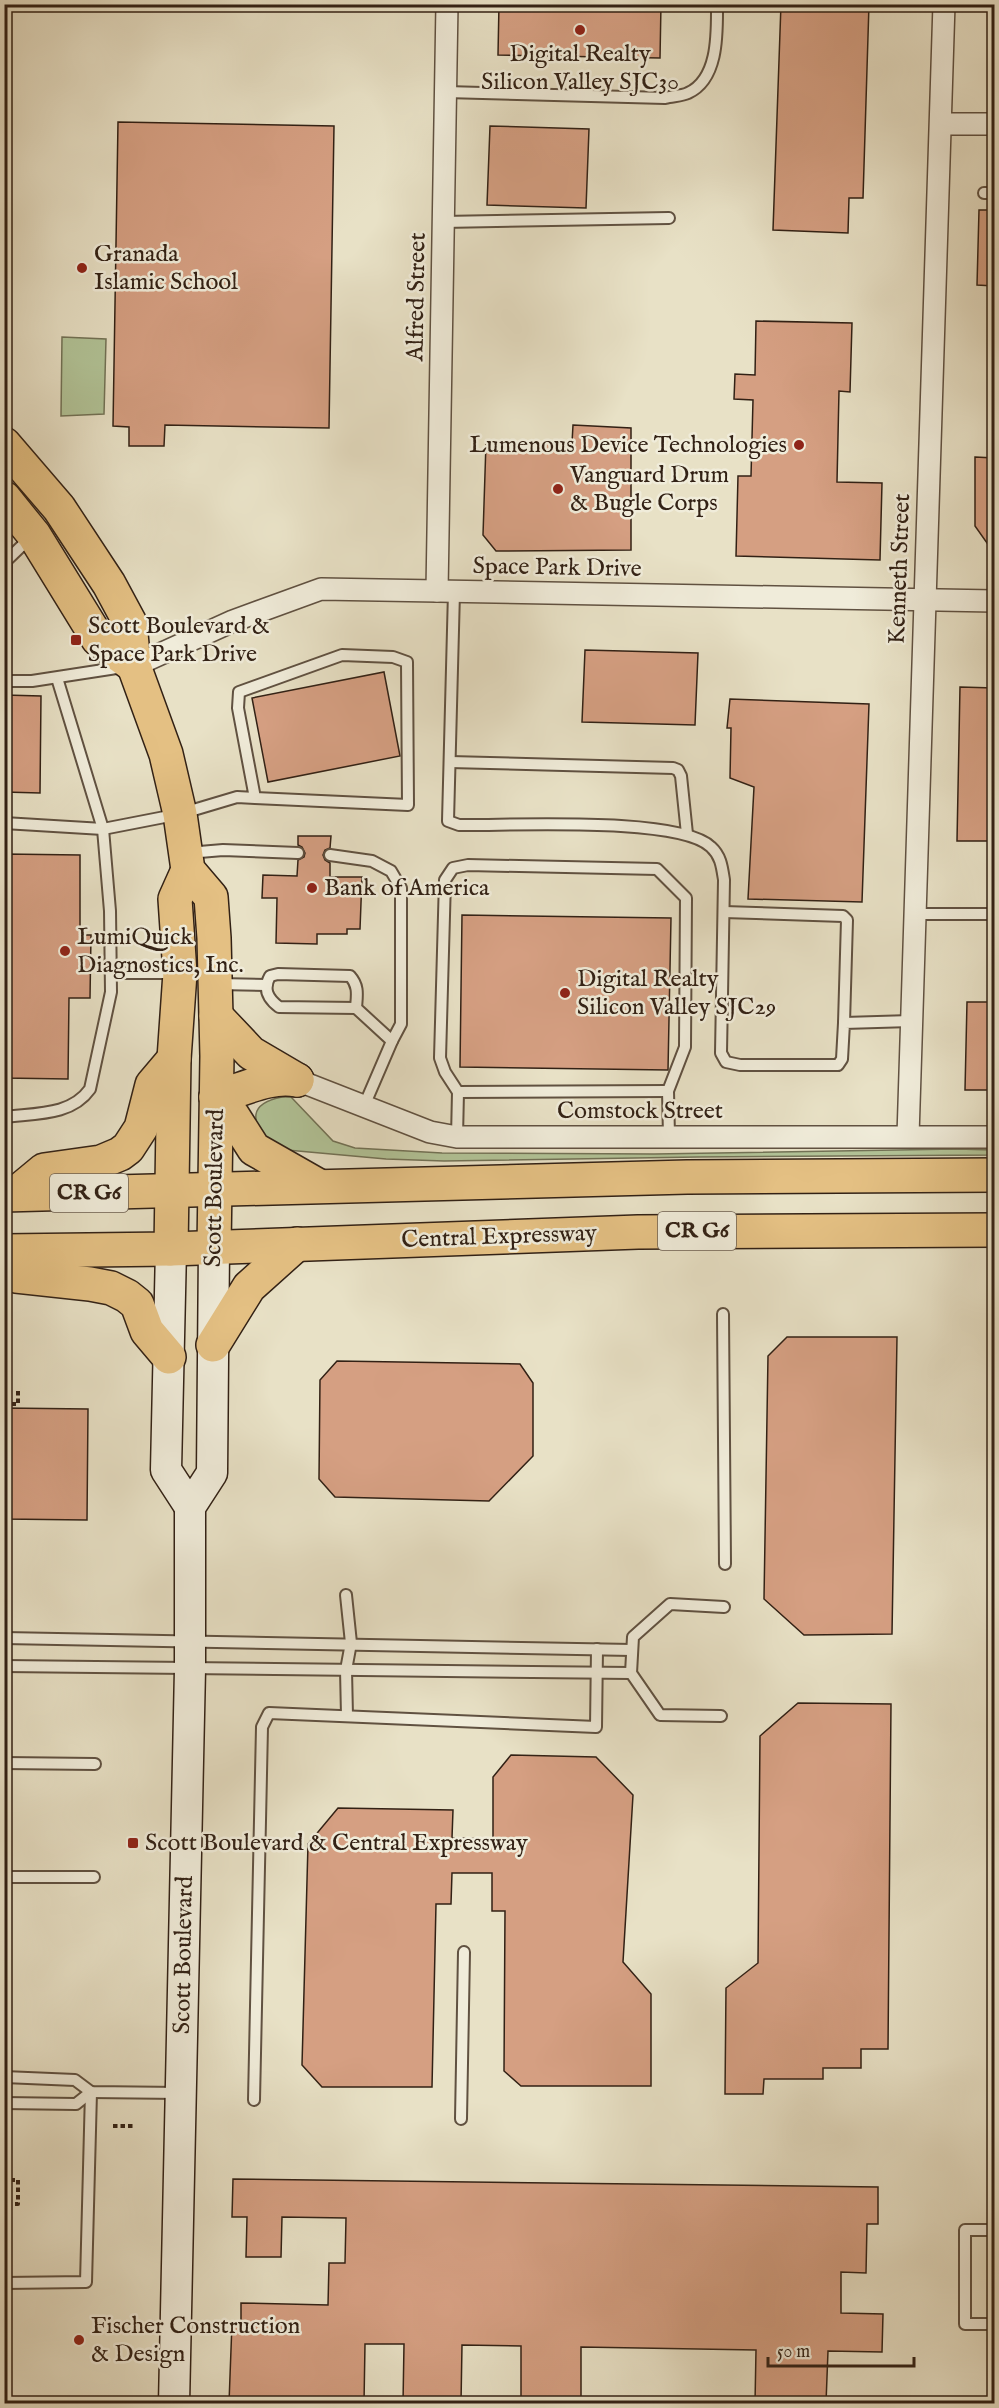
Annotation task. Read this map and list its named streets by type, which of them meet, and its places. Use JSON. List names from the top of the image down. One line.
{"streets":{"main road":["Scott Boulevard","CR G6","Central Expressway"],"street":["Alfred Street","Space Park Drive","Kenneth Street","Comstock Street"]},"crossings":[["Alfred Street","Space Park Drive"],["Space Park Drive","Kenneth Street"],["Kenneth Street","Comstock Street"],["Scott Boulevard","CR G6"],["Scott Boulevard","Central Expressway"]],"places":{"other":["Digital Realty Silicon Valley SJC30","Granada Islamic School","Lumenous Device Technologies","Vanguard Drum & Bugle Corps","Bank of America","LumiQuick Diagnostics, Inc.","Digital Realty Silicon Valley SJC29","Fischer Construction & Design"],"transit":["Scott Boulevard & Space Park Drive","Scott Boulevard & Central Expressway"]},"scale_bar":"50 m"}
